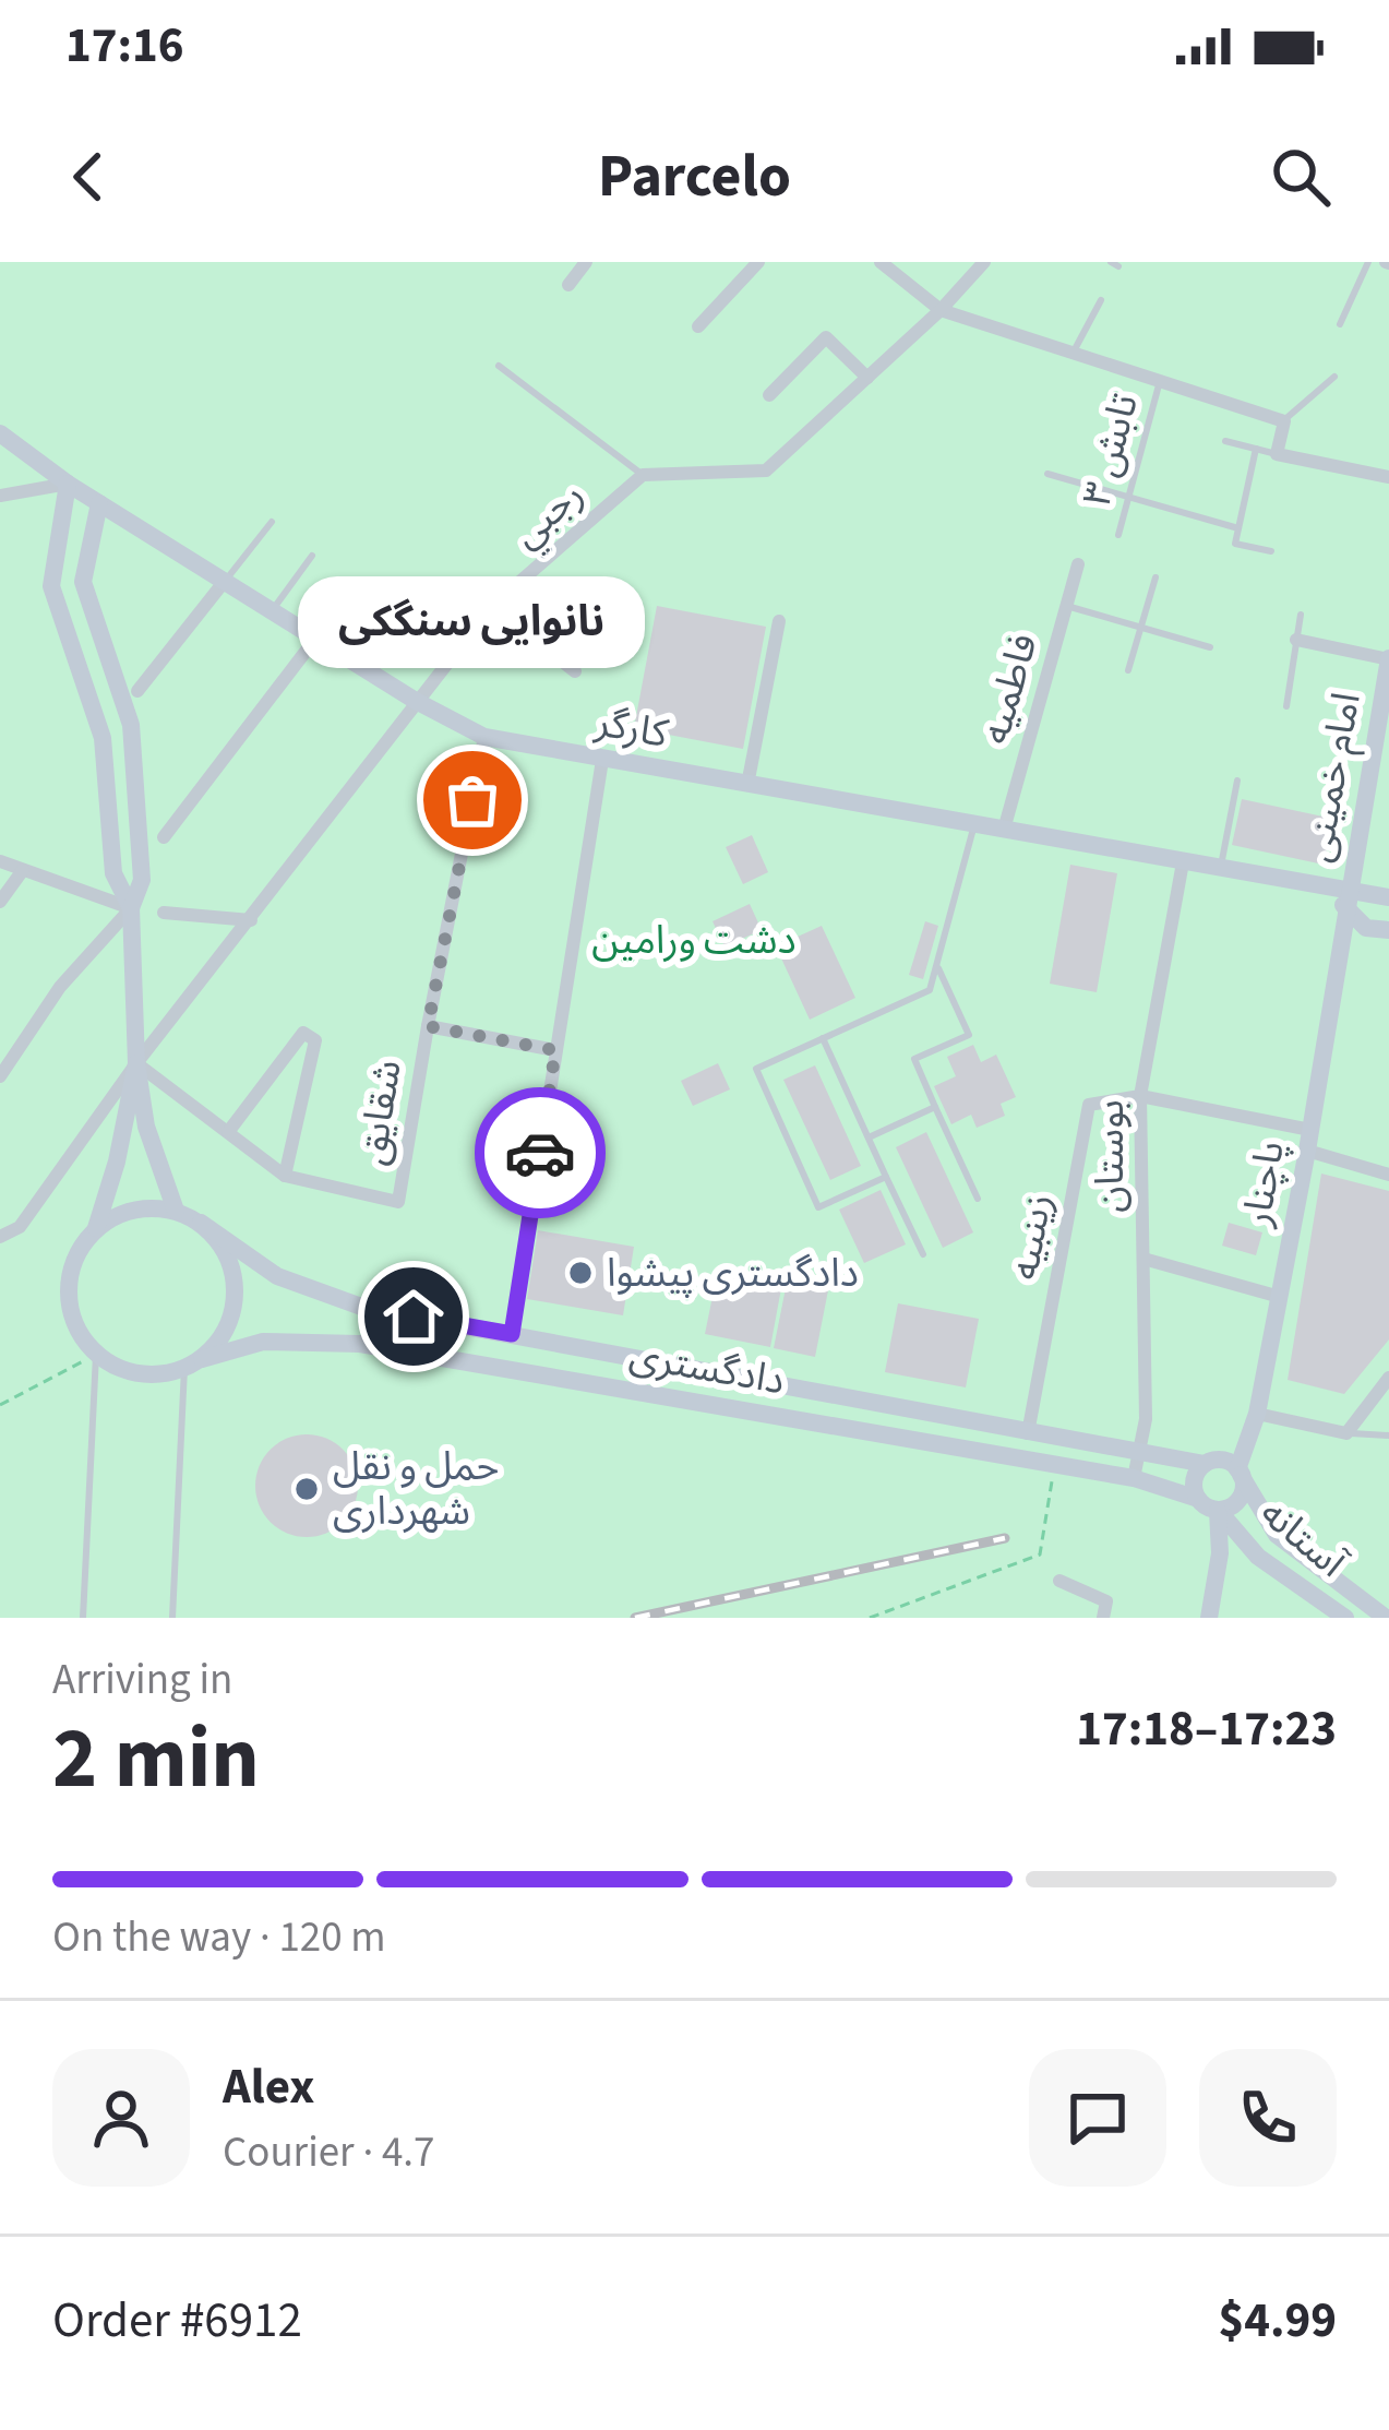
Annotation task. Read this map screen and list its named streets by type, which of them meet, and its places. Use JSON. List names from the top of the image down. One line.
{"streets":{"main road":["کارگر","امام خمینی","پاچنار","دادگستری","آستانه"],"street":["رجبي","فاطميه","شقايق","بوستان","زينبيه"],"lane":["تابش ۳"]},"crossings":[["رجبي","کارگر"],["رجبي","شقايق"],["فاطميه","کارگر"],["کارگر","امام خمینی"],["کارگر","شقايق"],["کارگر","بوستان"],["کارگر","پاچنار"],["امام خمینی","پاچنار"],["بوستان","زينبيه"],["بوستان","دادگستری"],["پاچنار","دادگستری"],["پاچنار","آستانه"],["زينبيه","دادگستری"],["دادگستری","آستانه"]],"parks":["دشت ورامین"],"places":["نانوایی سنگکی","دادگستری پیشوا","حمل و نقل شهرداری"],"page":{"status":"17:16","header":"Parcelo","bubble":"نانوایی سنگکی","heading":["2 min","Arriving in","17:18–17:23"],"panel":["Alex","Courier · 4.7","Order #6912","$4.99"],"bar":"On the way · 120 m"}}
